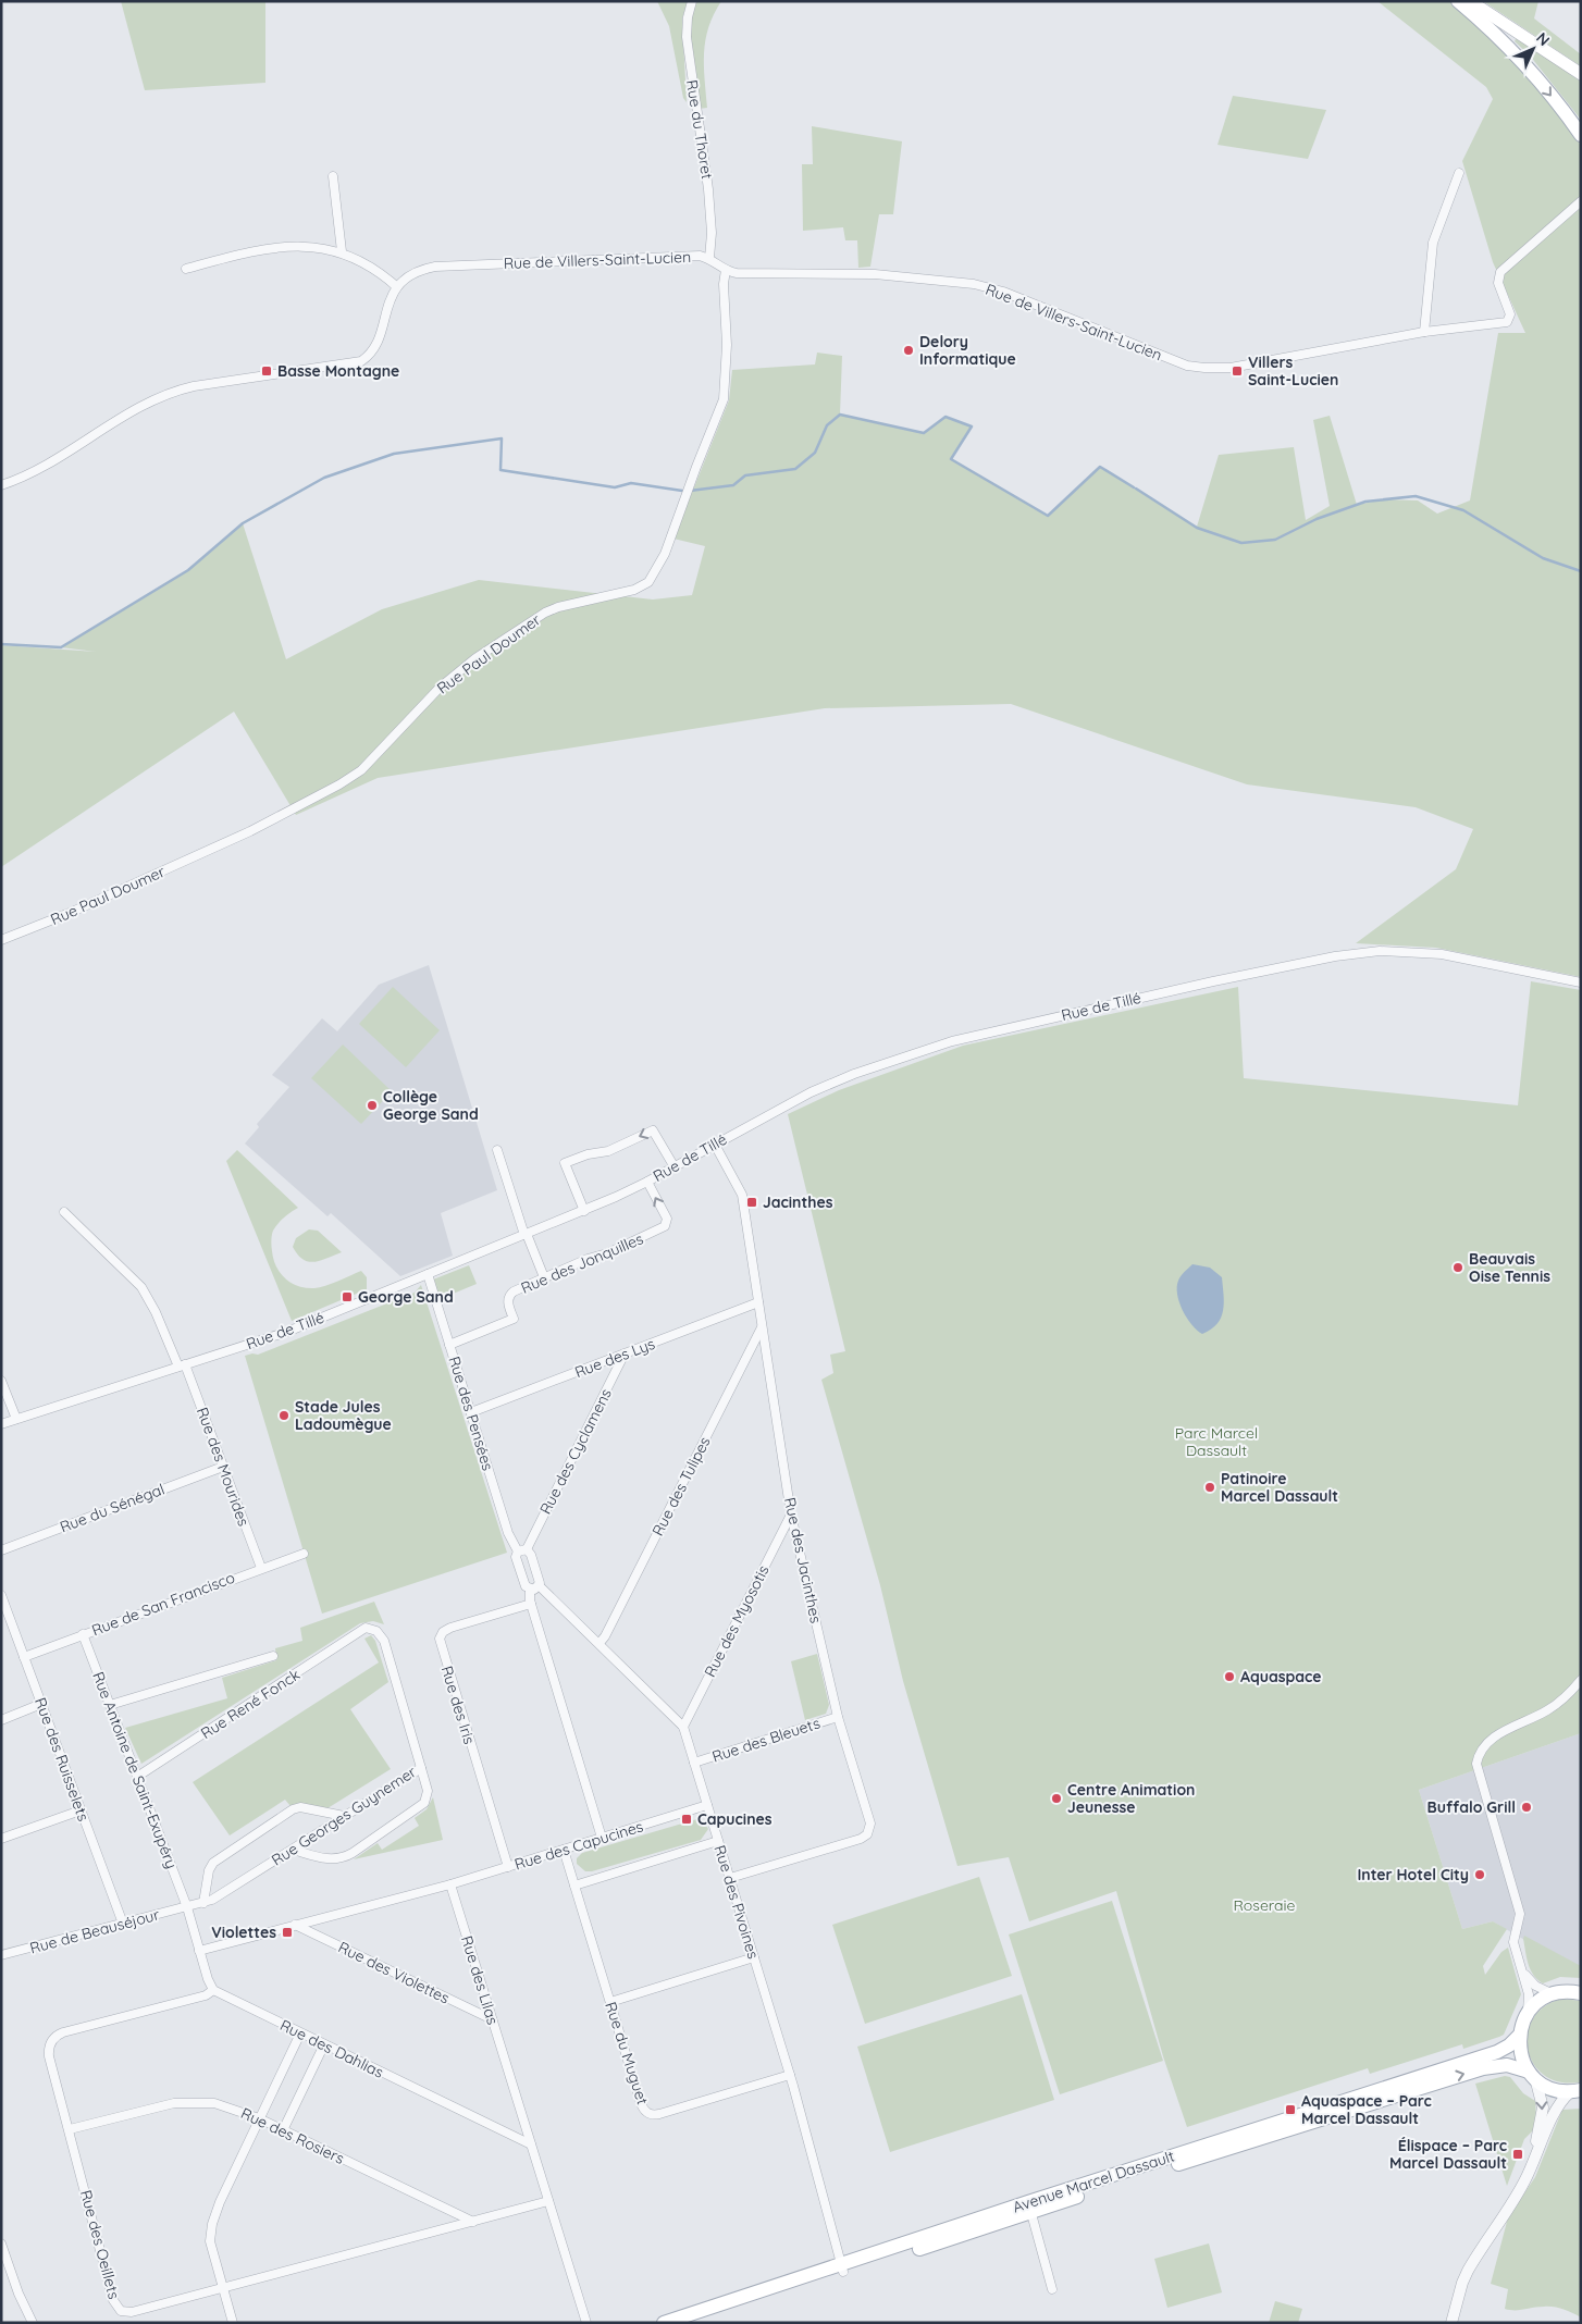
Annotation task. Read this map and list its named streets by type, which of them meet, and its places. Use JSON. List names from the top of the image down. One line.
{"streets":{"main road":["Avenue Marcel Dassault"],"street":["Rue du Thoret","Rue de Villers-Saint-Lucien","Rue Paul Doumer","Rue de Tillé","Rue des Jonquilles","Rue des Lys","Rue des Pensées","Rue des Cyclamens","Rue des Mourides","Rue des Tulipes","Rue du Sénégal","Rue des Jacinthes","Rue de San Francisco","Rue des Myosotis","Rue René Fonck","Rue des Iris","Rue des Bleuets","Rue des Ruisselets","Rue Antoine de Saint-Exupéry","Rue Georges Guynemer","Rue des Capucines","Rue des Pivoines","Rue de Beauséjour","Rue des Violettes","Rue des Lilas","Rue des Dahlias","Rue du Muguet","Rue des Rosiers","Rue des Oeillets"]},"crossings":[["Rue du Thoret","Rue de Villers-Saint-Lucien"],["Rue de Villers-Saint-Lucien","Rue Paul Doumer"],["Rue de Tillé","Rue des Jonquilles"],["Rue de Tillé","Rue des Pensées"],["Rue de Tillé","Rue des Mourides"],["Rue de Tillé","Rue des Jacinthes"],["Rue des Jonquilles","Rue des Pensées"],["Rue des Lys","Rue des Pensées"],["Rue des Lys","Rue des Cyclamens"],["Rue des Lys","Rue des Jacinthes"],["Rue des Pensées","Rue des Cyclamens"],["Rue des Pensées","Rue des Iris"],["Rue des Pensées","Rue des Capucines"],["Rue des Pensées","Rue des Pivoines"],["Rue des Mourides","Rue du Sénégal"],["Rue des Mourides","Rue de San Francisco"],["Rue des Tulipes","Rue des Jacinthes"],["Rue des Tulipes","Rue des Pivoines"],["Rue des Jacinthes","Rue des Myosotis"],["Rue des Jacinthes","Rue des Bleuets"],["Rue des Jacinthes","Rue des Pivoines"],["Rue de San Francisco","Rue des Ruisselets"],["Rue de San Francisco","Rue Antoine de Saint-Exupéry"],["Rue des Myosotis","Rue des Pivoines"],["Rue René Fonck","Rue Antoine de Saint-Exupéry"],["Rue René Fonck","Rue Georges Guynemer"],["Rue des Iris","Rue des Capucines"],["Rue des Bleuets","Rue des Pivoines"],["Rue des Ruisselets","Rue de Beauséjour"],["Rue Antoine de Saint-Exupéry","Rue Georges Guynemer"],["Rue Antoine de Saint-Exupéry","Rue de Beauséjour"],["Rue Georges Guynemer","Rue de Beauséjour"],["Rue des Capucines","Rue des Pivoines"],["Rue des Capucines","Rue des Lilas"],["Rue des Capucines","Rue du Muguet"],["Rue des Pivoines","Rue du Muguet"],["Rue des Pivoines","Avenue Marcel Dassault"],["Rue des Violettes","Rue des Lilas"],["Rue des Lilas","Rue des Dahlias"],["Rue des Lilas","Rue des Oeillets"],["Rue des Dahlias","Rue des Oeillets"],["Rue des Rosiers","Rue des Oeillets"]],"parks":["Parc Marcel Dassault","Roseraie"],"places":{"other":["Delory Informatique","Collège George Sand","Beauvais Oise Tennis","Stade Jules Ladoumègue","Patinoire Marcel Dassault","Aquaspace","Centre Animation Jeunesse","Buffalo Grill","Inter Hotel City"],"transit":["Basse Montagne","Villers Saint-Lucien","Jacinthes","George Sand","Capucines","Violettes","Aquaspace – Parc Marcel Dassault","Élispace – Parc Marcel Dassault"]},"north":"top right"}
